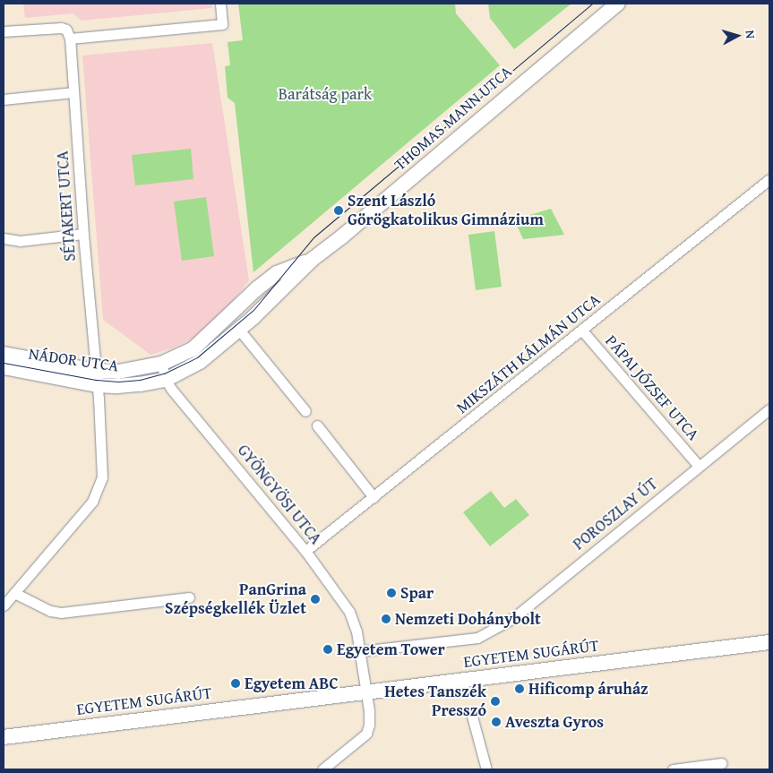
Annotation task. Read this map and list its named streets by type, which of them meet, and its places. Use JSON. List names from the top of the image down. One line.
{"streets":{"street":["THOMAS MANN UTCA","SÉTAKERT UTCA","MIKSZÁTH KÁLMÁN UTCA","NÁDOR UTCA","PÁPAI JÓZSEF UTCA","GYÖNGYÖSI UTCA","POROSZLAY ÚT","EGYETEM SUGÁRÚT"]},"crossings":[["THOMAS MANN UTCA","NÁDOR UTCA"],["THOMAS MANN UTCA","GYÖNGYÖSI UTCA"],["SÉTAKERT UTCA","NÁDOR UTCA"],["MIKSZÁTH KÁLMÁN UTCA","PÁPAI JÓZSEF UTCA"],["MIKSZÁTH KÁLMÁN UTCA","GYÖNGYÖSI UTCA"],["NÁDOR UTCA","GYÖNGYÖSI UTCA"],["PÁPAI JÓZSEF UTCA","POROSZLAY ÚT"],["GYÖNGYÖSI UTCA","POROSZLAY ÚT"],["GYÖNGYÖSI UTCA","EGYETEM SUGÁRÚT"]],"parks":["Barátság park"],"places":["Szent László Görögkatolikus Gimnázium","Spar","PanGrina Szépségkellék Üzlet","Nemzeti Dohánybolt","Egyetem Tower","Egyetem ABC","Hificomp áruház","Hetes Tanszék Presszó","Aveszta Gyros"],"north":"right"}
